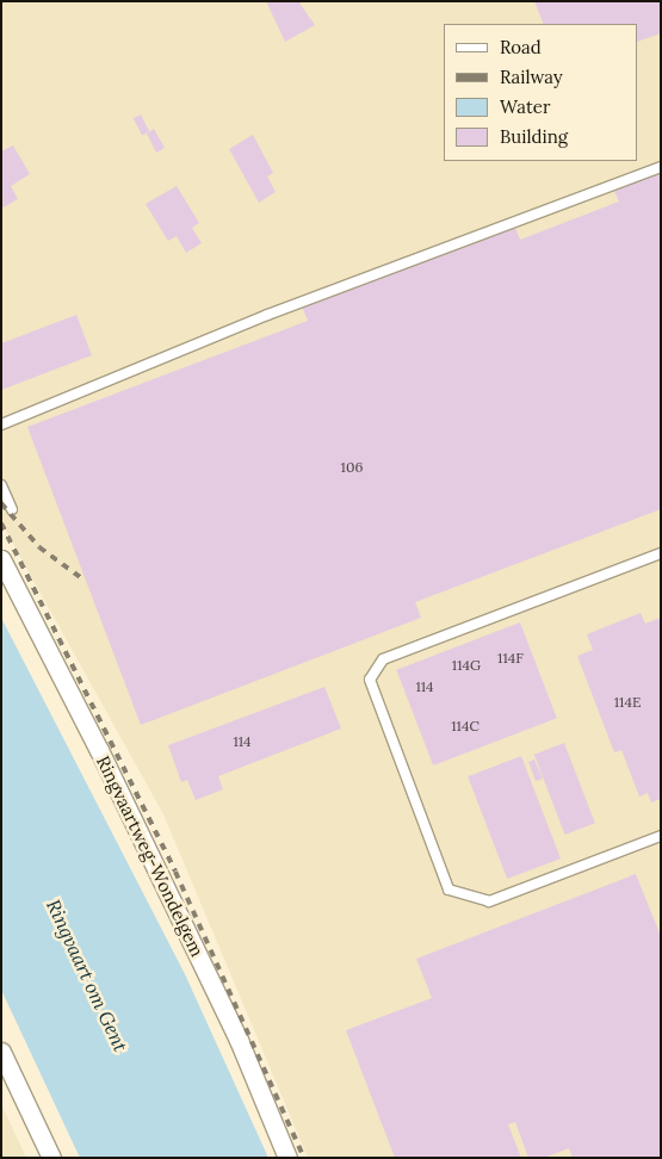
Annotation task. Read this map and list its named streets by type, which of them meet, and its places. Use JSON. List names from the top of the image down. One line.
{"streets":{"street":["Ringvaartweg-Wondelgem"]},"water":["Ringvaart om Gent"],"house_numbers":["106","114F","114G","114","114E","114C","114"],"legend":["Road","Railway","Water","Building"]}
